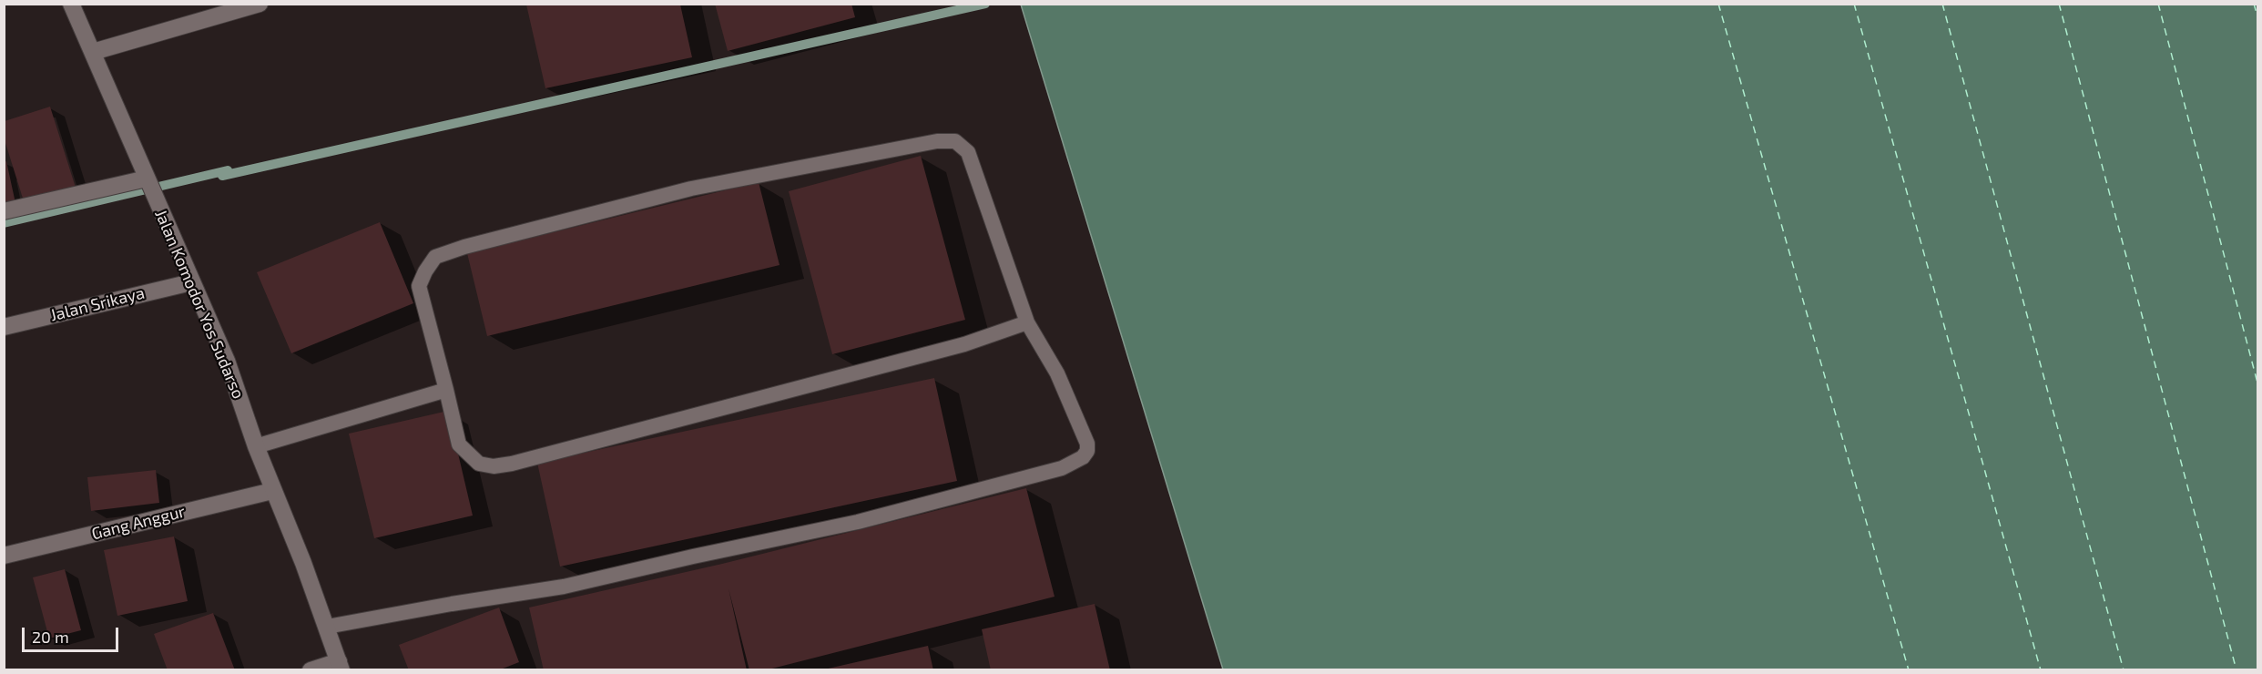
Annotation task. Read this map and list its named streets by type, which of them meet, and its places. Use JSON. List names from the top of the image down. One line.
{"streets":{"street":["Jalan Srikaya","Jalan Komodor Yos Sudarso","Gang Anggur"]},"crossings":[["Jalan Srikaya","Jalan Komodor Yos Sudarso"],["Jalan Komodor Yos Sudarso","Gang Anggur"]],"scale_bar":"20 m"}
